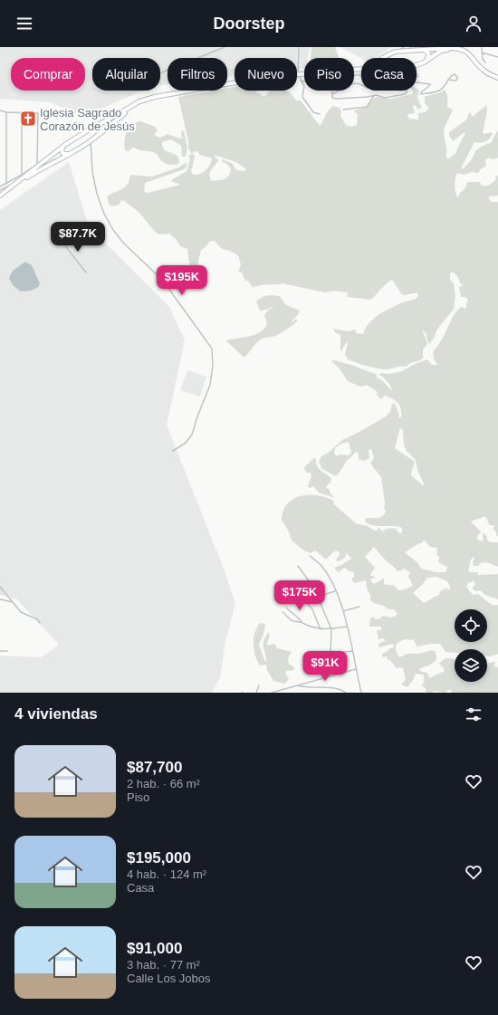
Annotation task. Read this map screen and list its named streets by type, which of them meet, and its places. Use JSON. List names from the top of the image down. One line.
{"places":{"church":["Iglesia Sagrado Corazón de Jesús"]},"page":{"header":"Doorstep","chip":["Comprar","Alquilar","Filtros","Nuevo","Piso","Casa"],"price":["$87.7K","$195K","$175K","$91K"],"heading":"4 viviendas","list":[{"name":"$87,700","note":"2 hab. · 66 m² · Piso"},{"name":"$195,000","note":"4 hab. · 124 m² · Casa"},{"name":"$91,000","note":"3 hab. · 77 m² · Calle Los Jobos"}]}}
